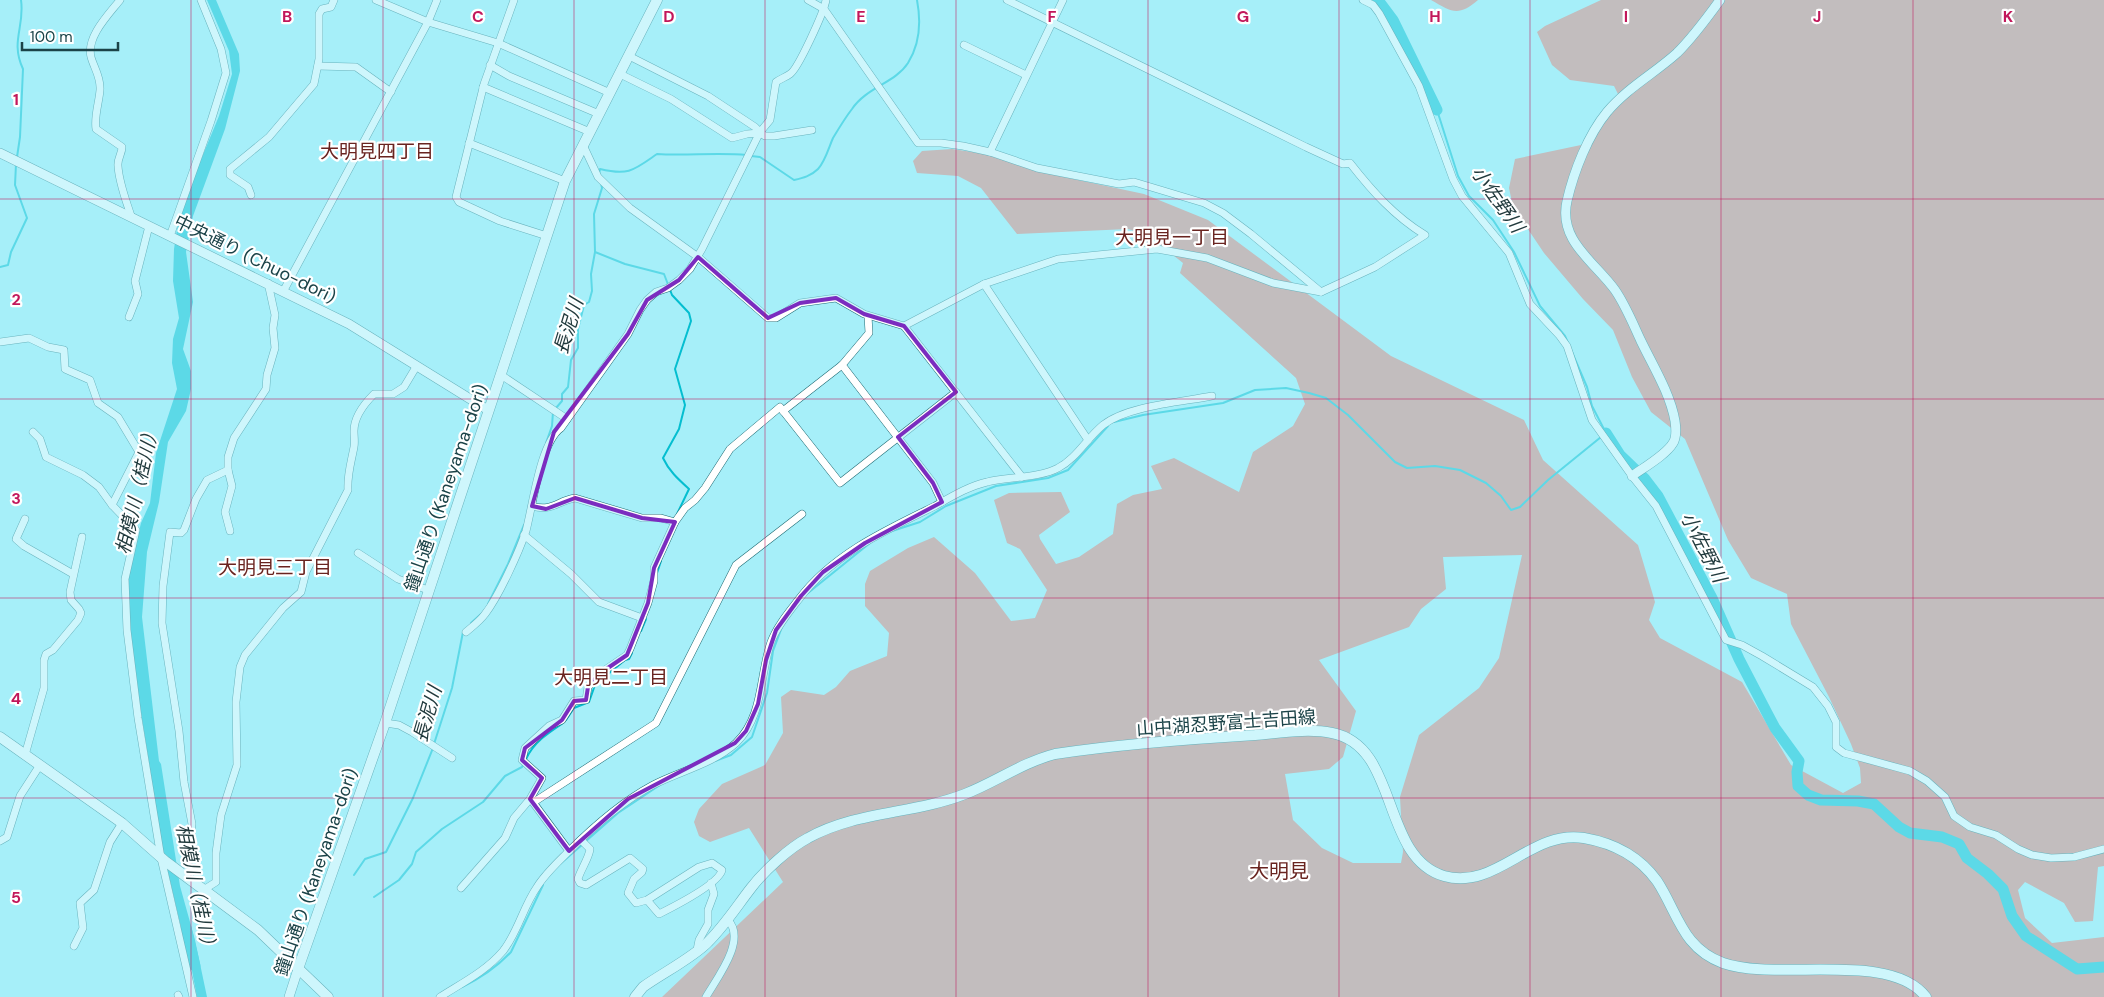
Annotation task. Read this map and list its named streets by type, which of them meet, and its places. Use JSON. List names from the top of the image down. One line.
{"streets":{"main road":["鐘山通り (Kaneyama-dori)","山中湖忍野富士吉田線"],"street":["中央通り (Chuo-dori)"]},"crossings":[["中央通り (Chuo-dori)","鐘山通り (Kaneyama-dori)"]],"districts":["大明見四丁目","大明見一丁目","大明見三丁目","大明見二丁目","大明見"],"water":["小佐野川","長泥川","相模川（桂川）"],"scale_bar":"100 m","grid":{"columns":["B","C","D","E","F","G","H","I","J","K"],"rows":["1","2","3","4","5"]}}
